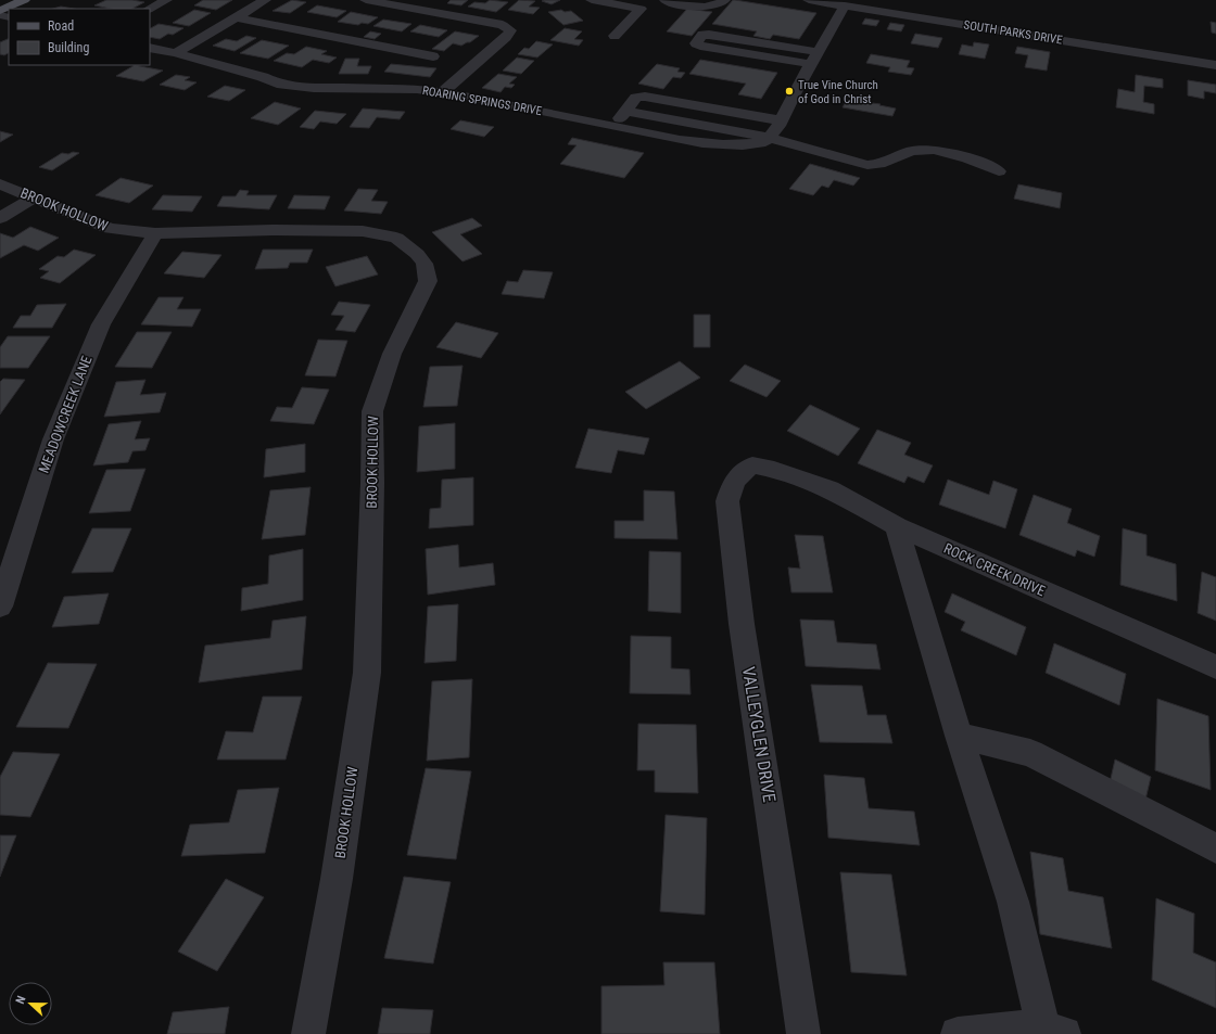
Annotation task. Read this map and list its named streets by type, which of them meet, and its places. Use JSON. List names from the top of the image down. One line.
{"streets":{"street":["SOUTH PARKS DRIVE","ROARING SPRINGS DRIVE","BROOK HOLLOW","MEADOWCREEK LANE","ROCK CREEK DRIVE","VALLEYGLEN DRIVE"]},"crossings":[["BROOK HOLLOW","MEADOWCREEK LANE"],["ROCK CREEK DRIVE","VALLEYGLEN DRIVE"]],"places":["True Vine Church of God in Christ"],"legend":["Road","Building"],"north":"left"}
